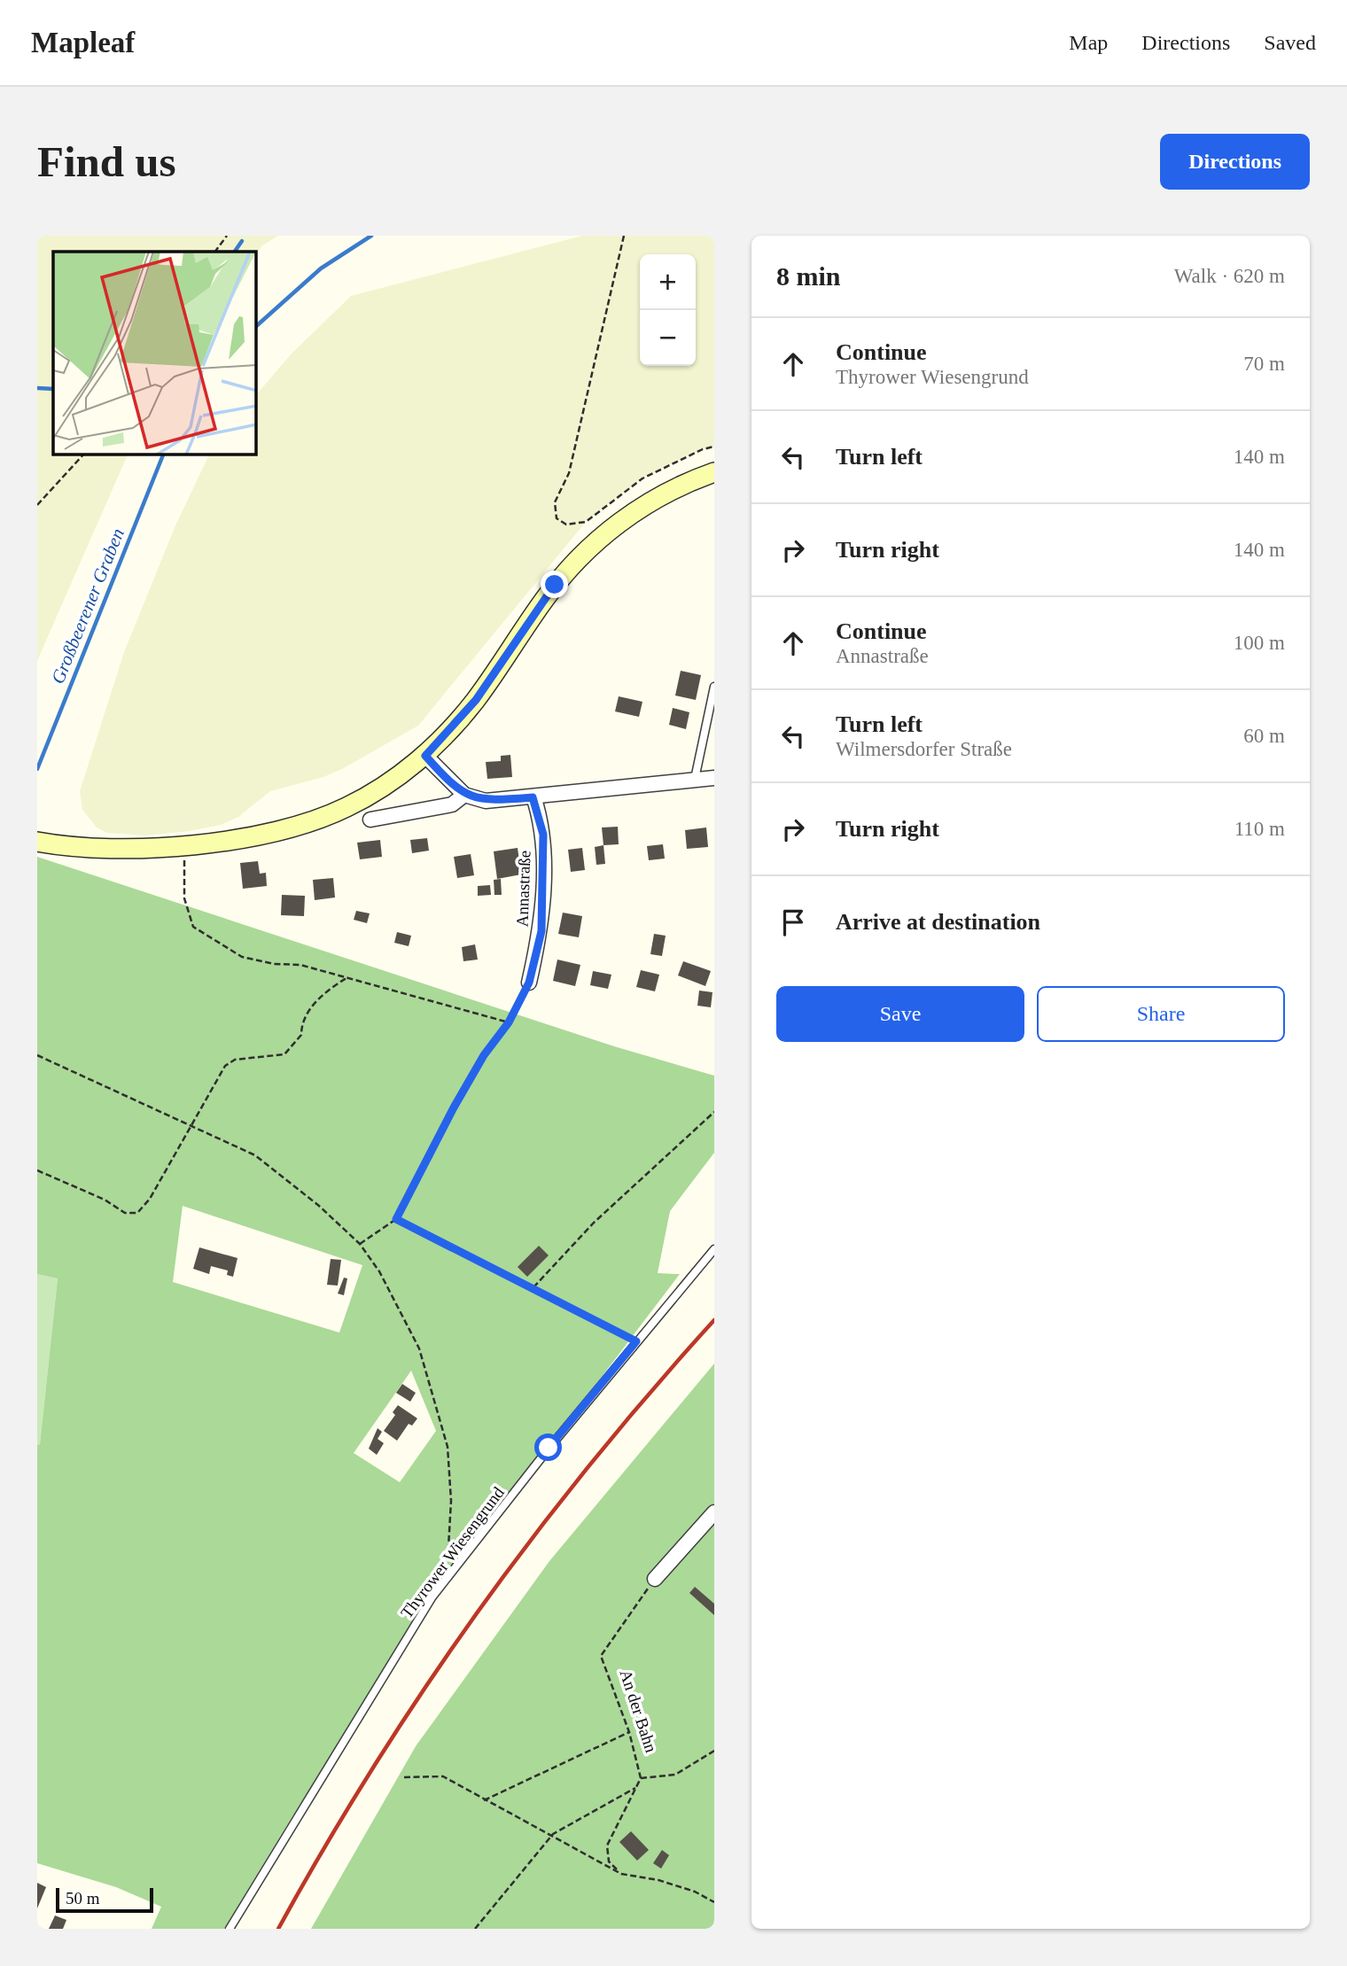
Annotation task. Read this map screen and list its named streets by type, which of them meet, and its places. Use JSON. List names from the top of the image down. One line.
{"streets":{"street":["Annastraße"],"lane":["Thyrower Wiesengrund"],"path":["An der Bahn"]},"water":["Großbeerener Graben"],"scale_bar":"50 m","page":{"header":"Mapleaf","nav":["Map","Directions","Saved"],"buttons":["Directions",["Save","Share"]],"title":"Find us","heading":["8 min","Walk · 620 m"],"map_buttons":["+","−"],"list":[["Continue","Thyrower Wiesengrund","70 m"],["Turn left","140 m"],["Turn right","140 m"],["Continue","Annastraße","100 m"],["Turn left","Wilmersdorfer Straße","60 m"],["Turn right","110 m"],"Arrive at destination"],"scale":"50 m"}}
